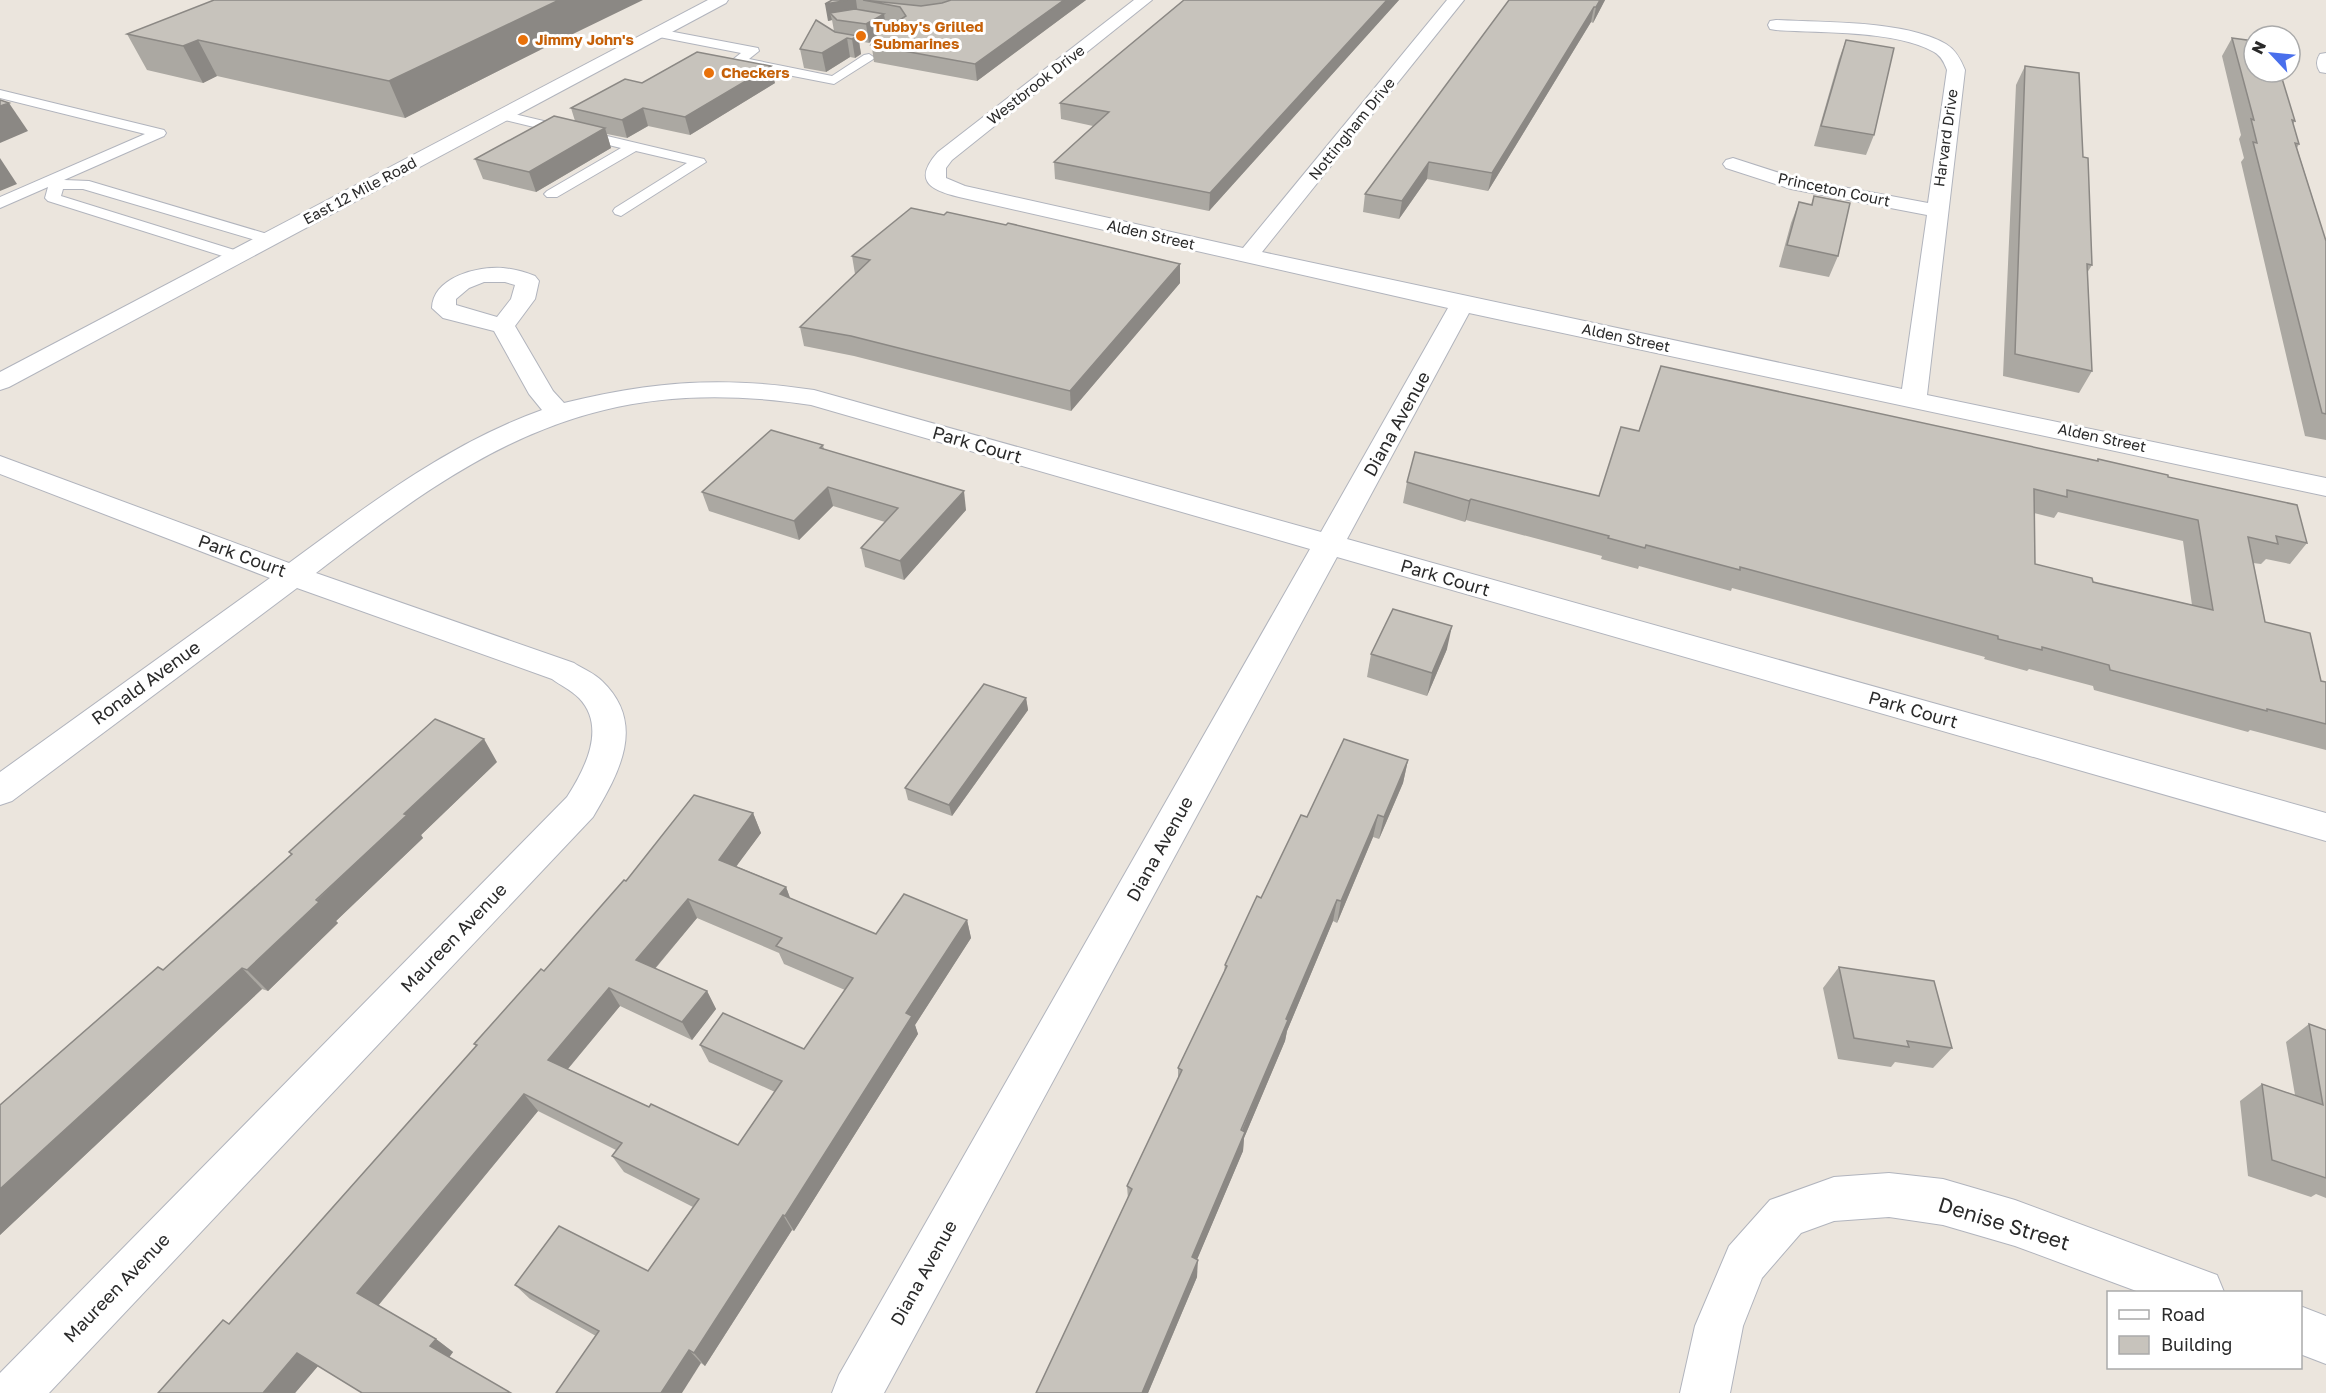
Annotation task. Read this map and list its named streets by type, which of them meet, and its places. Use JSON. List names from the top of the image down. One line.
{"streets":{"street":["Westbrook Drive","Nottingham Drive","Harvard Drive","Princeton Court","East 12 Mile Road","Alden Street","Diana Avenue","Park Court","Ronald Avenue","Maureen Avenue","Denise Street"]},"crossings":[["Westbrook Drive","Alden Street"],["Nottingham Drive","Alden Street"],["Harvard Drive","Princeton Court"],["Harvard Drive","Alden Street"],["Alden Street","Diana Avenue"],["Diana Avenue","Park Court"],["Park Court","Ronald Avenue"],["Park Court","Maureen Avenue"],["Ronald Avenue","Maureen Avenue"]],"places":["Tubby's Grilled Submarines","Jimmy John's","Checkers"],"legend":["Road","Building"],"north":"top left"}
